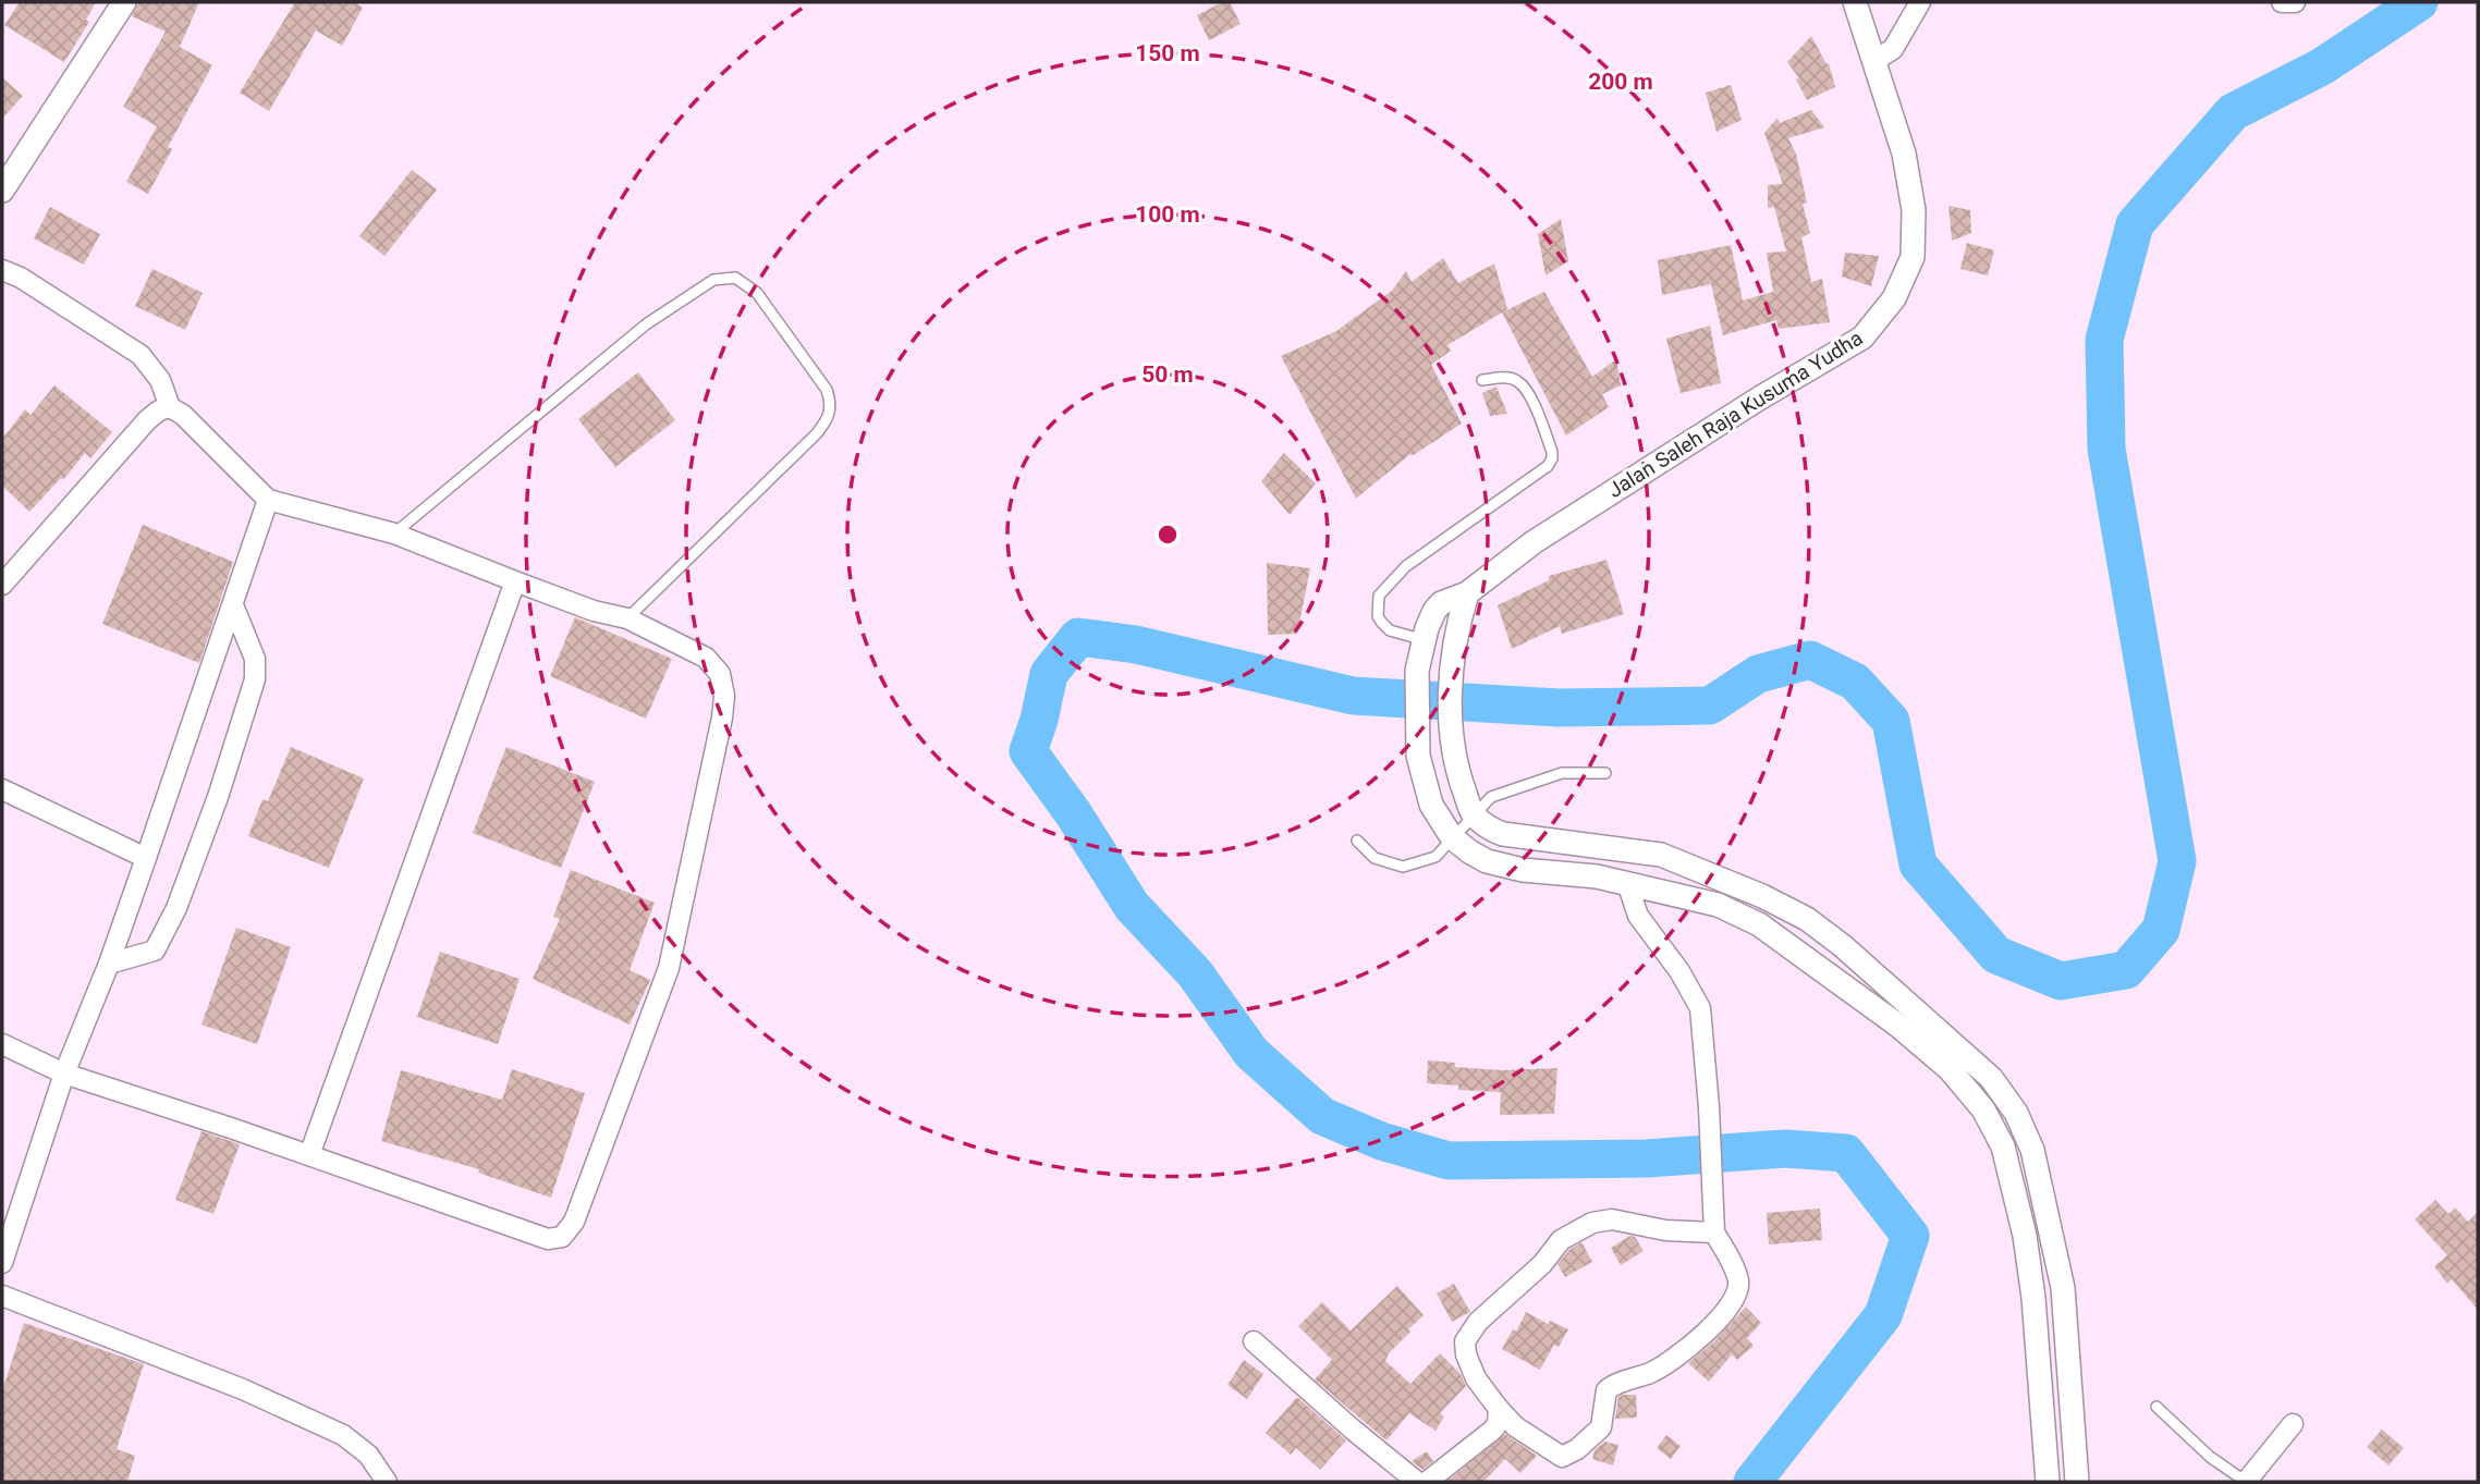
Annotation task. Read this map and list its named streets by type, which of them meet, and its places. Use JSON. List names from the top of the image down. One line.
{"streets":{"street":["Jalan Saleh Raja Kusuma Yudha"]},"rings":["150 m","200 m","100 m","50 m"]}
